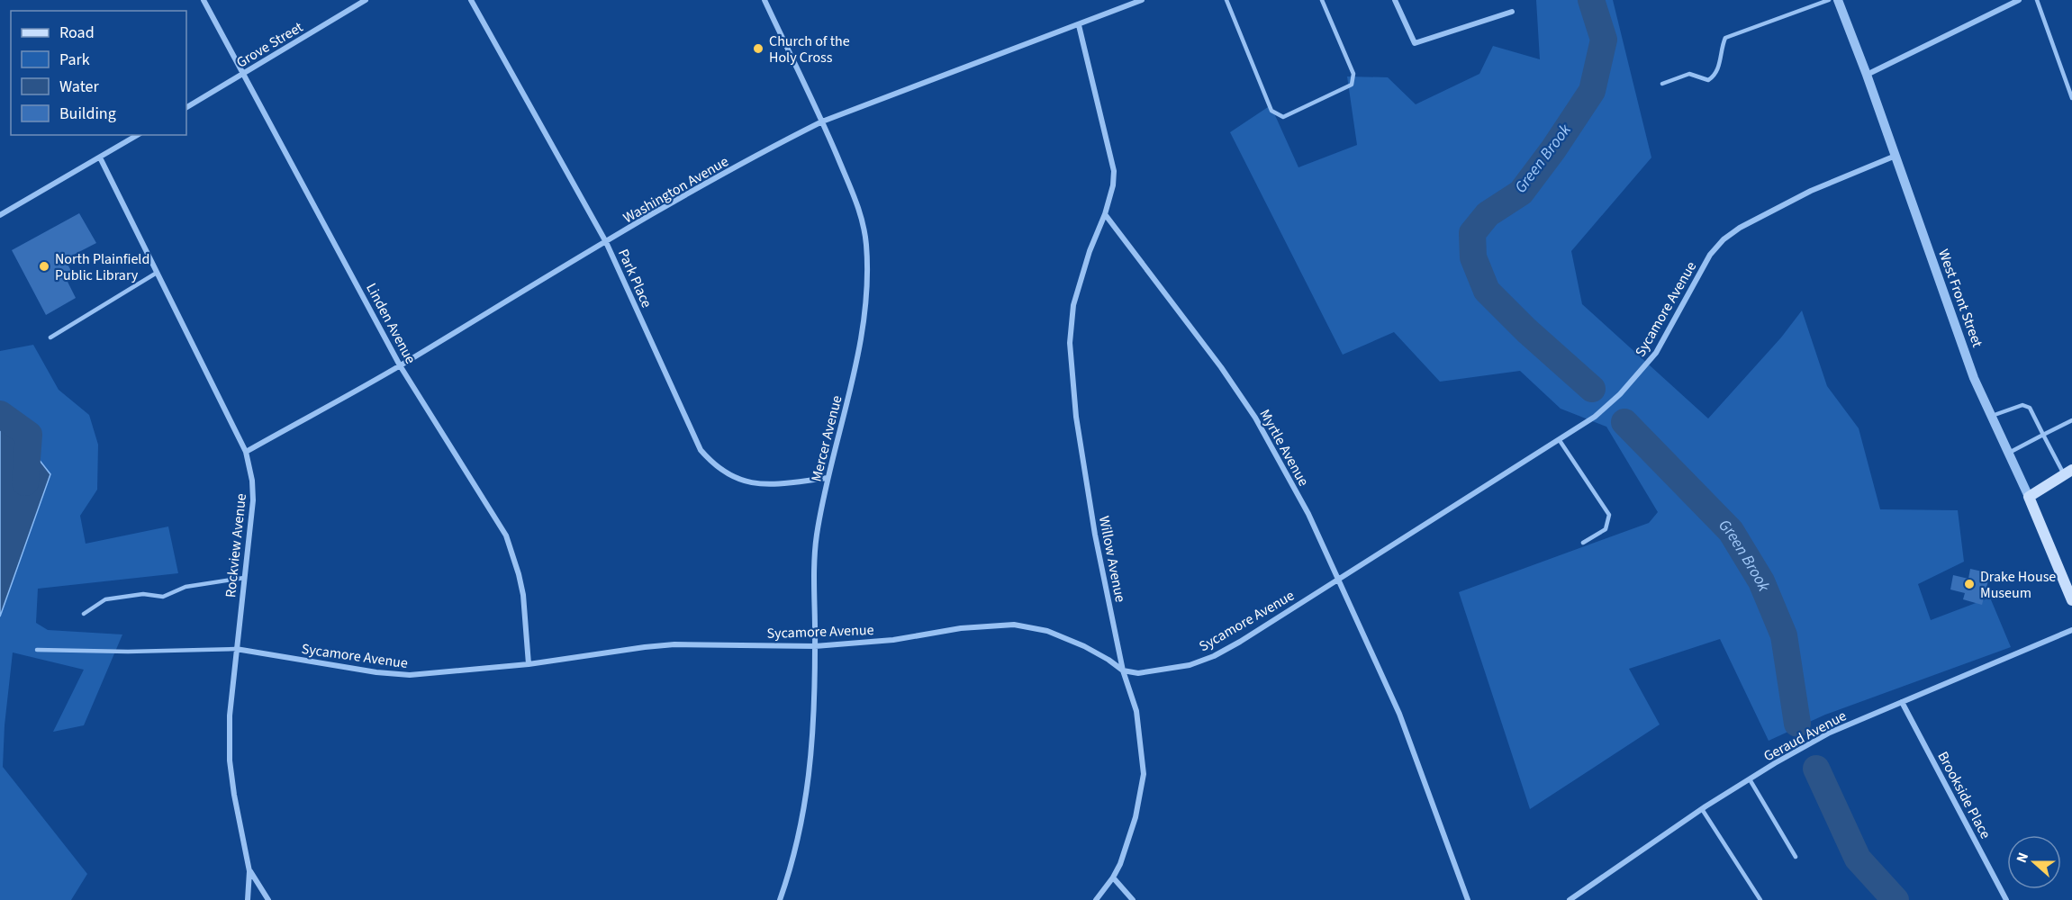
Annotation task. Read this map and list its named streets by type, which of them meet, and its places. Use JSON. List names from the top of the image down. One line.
{"streets":{"main road":["West Front Street"],"street":["Grove Street","Washington Avenue","Park Place","Sycamore Avenue","Linden Avenue","Mercer Avenue","Myrtle Avenue","Rockview Avenue","Willow Avenue","Geraud Avenue","Brookside Place"]},"crossings":[["Grove Street","Linden Avenue"],["Washington Avenue","Park Place"],["Washington Avenue","Linden Avenue"],["Washington Avenue","Mercer Avenue"],["Washington Avenue","Rockview Avenue"],["Park Place","Mercer Avenue"],["West Front Street","Sycamore Avenue"],["Sycamore Avenue","Linden Avenue"],["Sycamore Avenue","Mercer Avenue"],["Sycamore Avenue","Myrtle Avenue"],["Sycamore Avenue","Rockview Avenue"],["Sycamore Avenue","Willow Avenue"],["Myrtle Avenue","Willow Avenue"],["Geraud Avenue","Brookside Place"]],"water":["Green Brook"],"places":["Church of the Holy Cross","North Plainfield Public Library","Drake House Museum"],"legend":["Road","Park","Water","Building"],"north":"left"}
